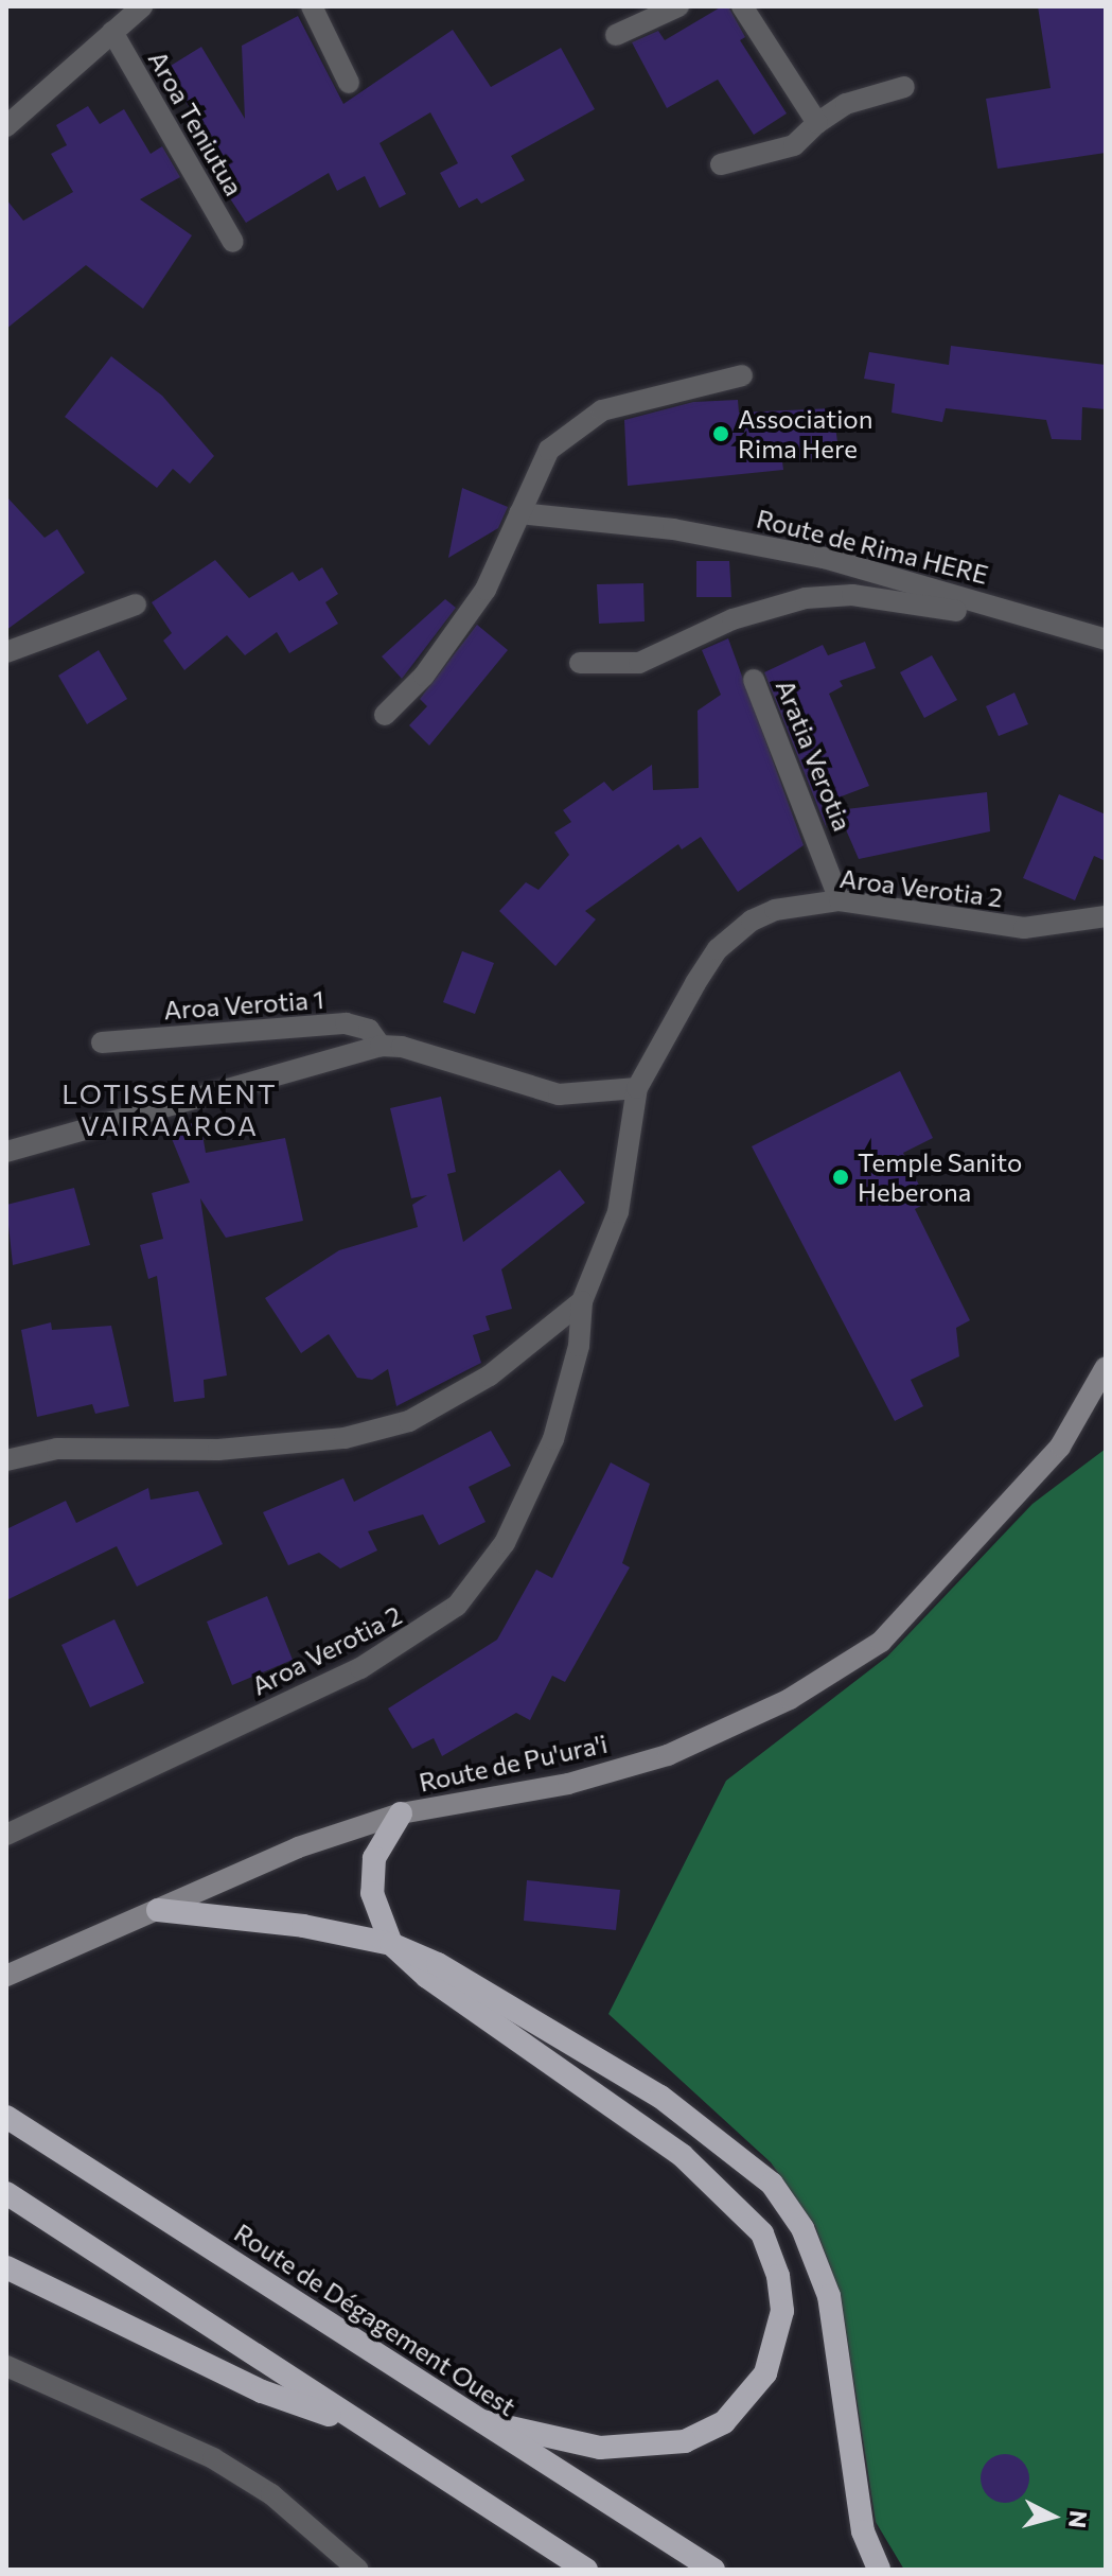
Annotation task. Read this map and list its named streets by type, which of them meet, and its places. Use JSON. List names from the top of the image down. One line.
{"streets":{"highway":["Route de Dégagement Ouest"],"main road":["Route de Pu'ura'i"],"street":["Aroa Teniutua","Route de Rima HERE","Aratia Verotia","Aroa Verotia 2","Aroa Verotia 1"]},"crossings":[["Aratia Verotia","Aroa Verotia 2"],["Aroa Verotia 2","Aroa Verotia 1"]],"districts":["LOTISSEMENT VAIRAAROA"],"places":["Association Rima Here","Temple Sanito Heberona"],"north":"right"}
